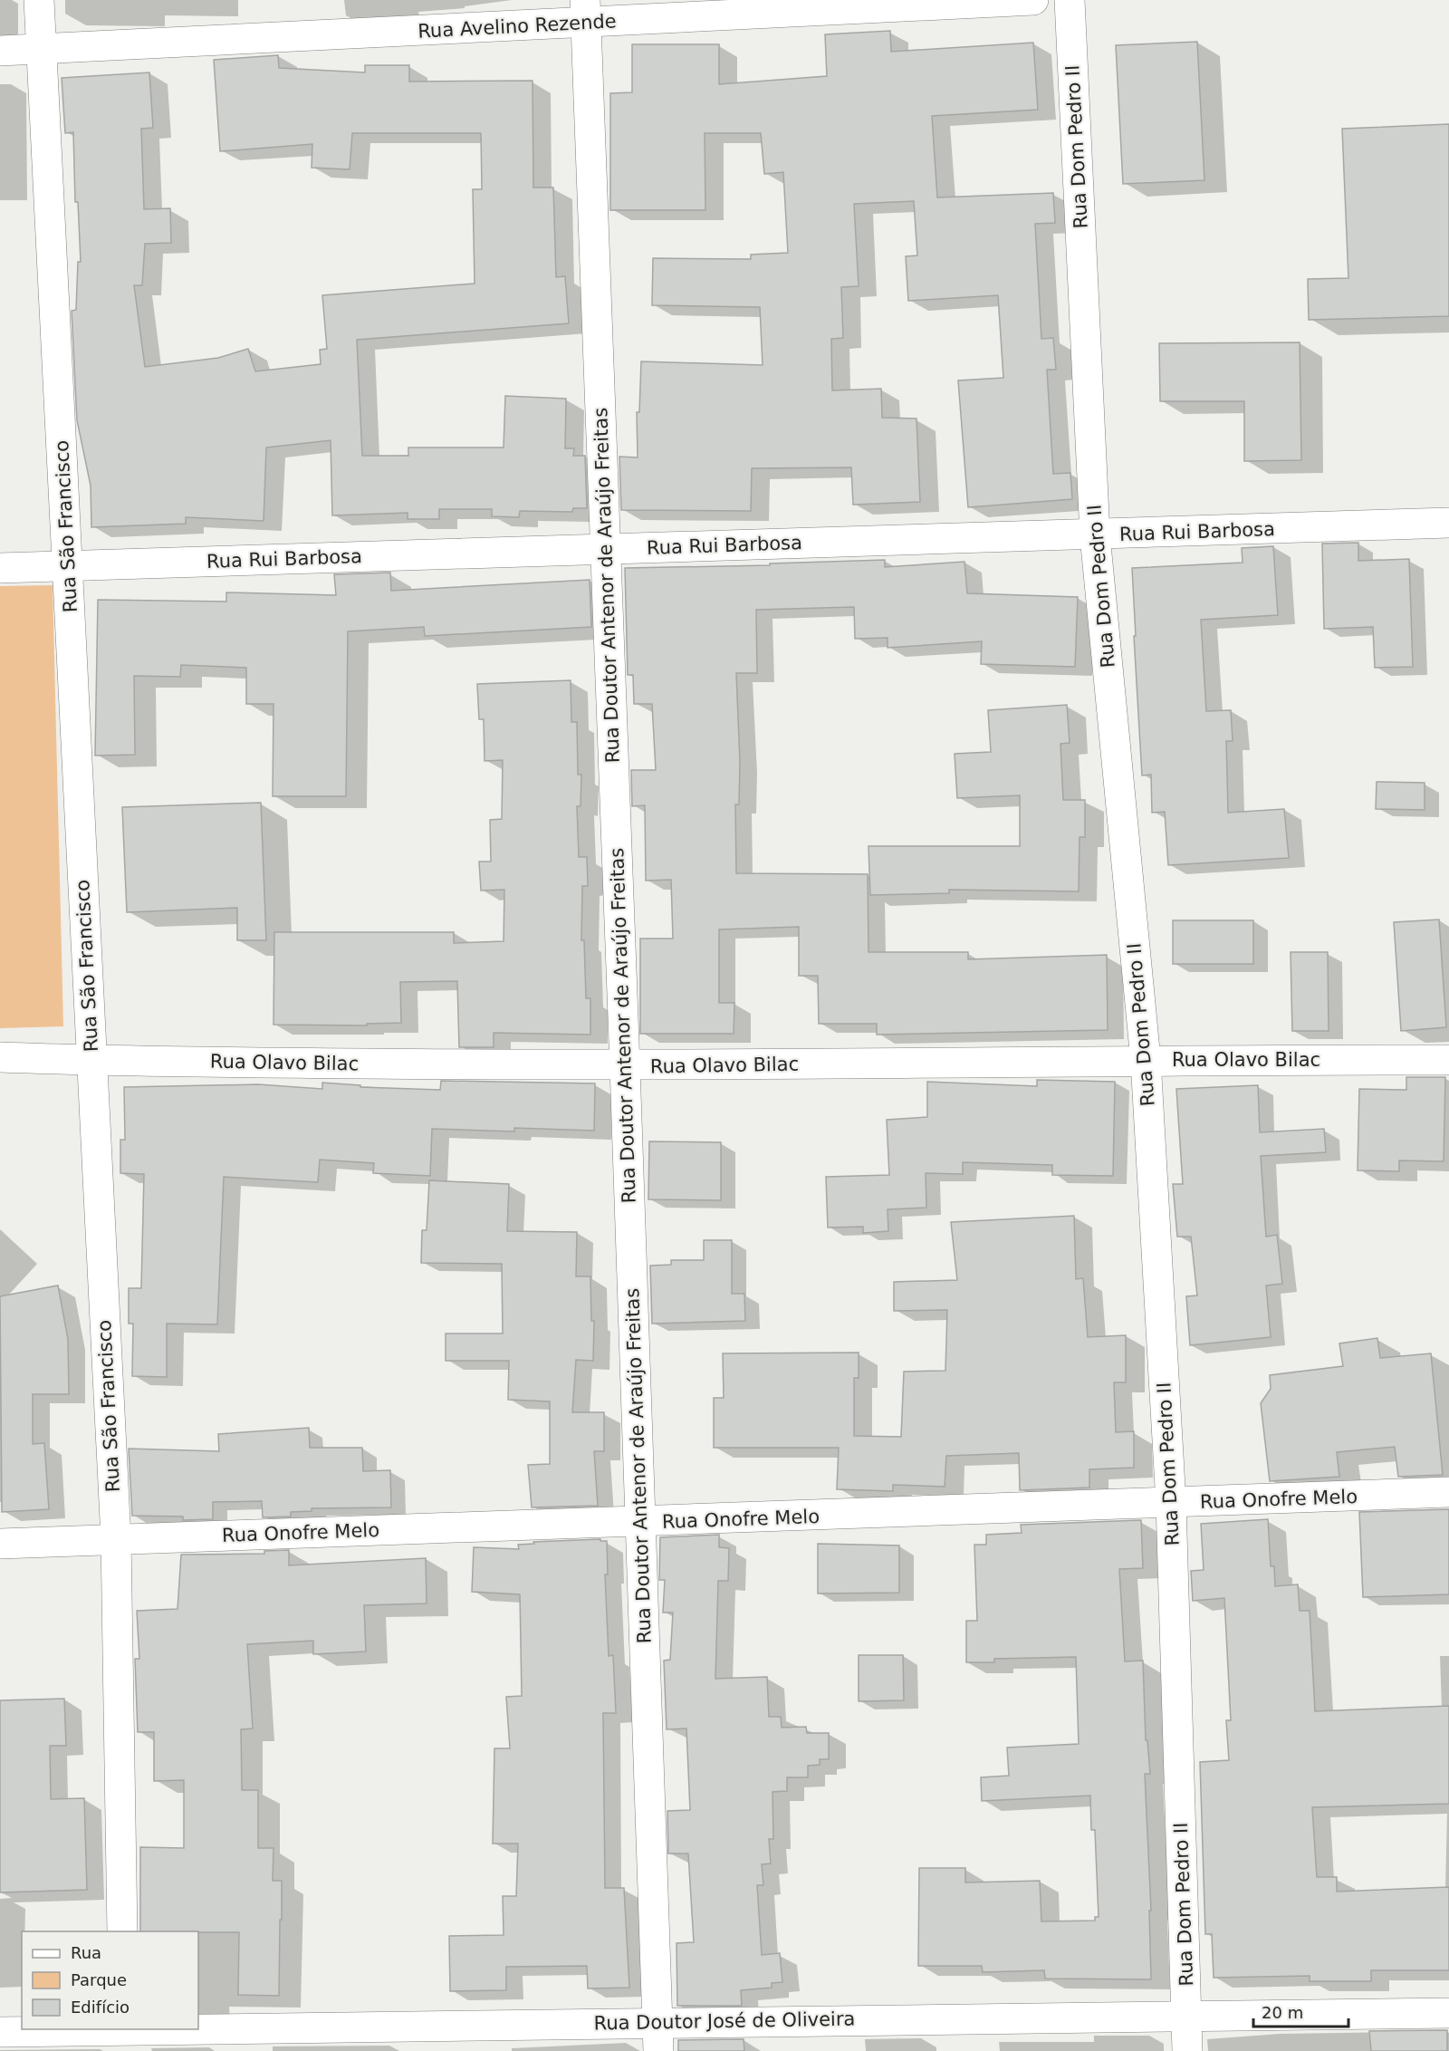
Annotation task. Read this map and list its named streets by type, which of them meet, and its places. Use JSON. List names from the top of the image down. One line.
{"streets":{"street":["Rua Avelino Rezende","Rua Dom Pedro II","Rua São Francisco","Rua Rui Barbosa","Rua Doutor Antenor de Araújo Freitas","Rua Olavo Bilac","Rua Onofre Melo","Rua Doutor José de Oliveira"]},"crossings":[["Rua Avelino Rezende","Rua São Francisco"],["Rua Avelino Rezende","Rua Doutor Antenor de Araújo Freitas"],["Rua Dom Pedro II","Rua Rui Barbosa"],["Rua Dom Pedro II","Rua Olavo Bilac"],["Rua Dom Pedro II","Rua Onofre Melo"],["Rua Dom Pedro II","Rua Doutor José de Oliveira"],["Rua São Francisco","Rua Rui Barbosa"],["Rua São Francisco","Rua Olavo Bilac"],["Rua São Francisco","Rua Onofre Melo"],["Rua Rui Barbosa","Rua Doutor Antenor de Araújo Freitas"],["Rua Doutor Antenor de Araújo Freitas","Rua Olavo Bilac"],["Rua Doutor Antenor de Araújo Freitas","Rua Onofre Melo"],["Rua Doutor Antenor de Araújo Freitas","Rua Doutor José de Oliveira"]],"legend":["Rua","Parque","Edifício"],"scale_bar":"20 m"}
